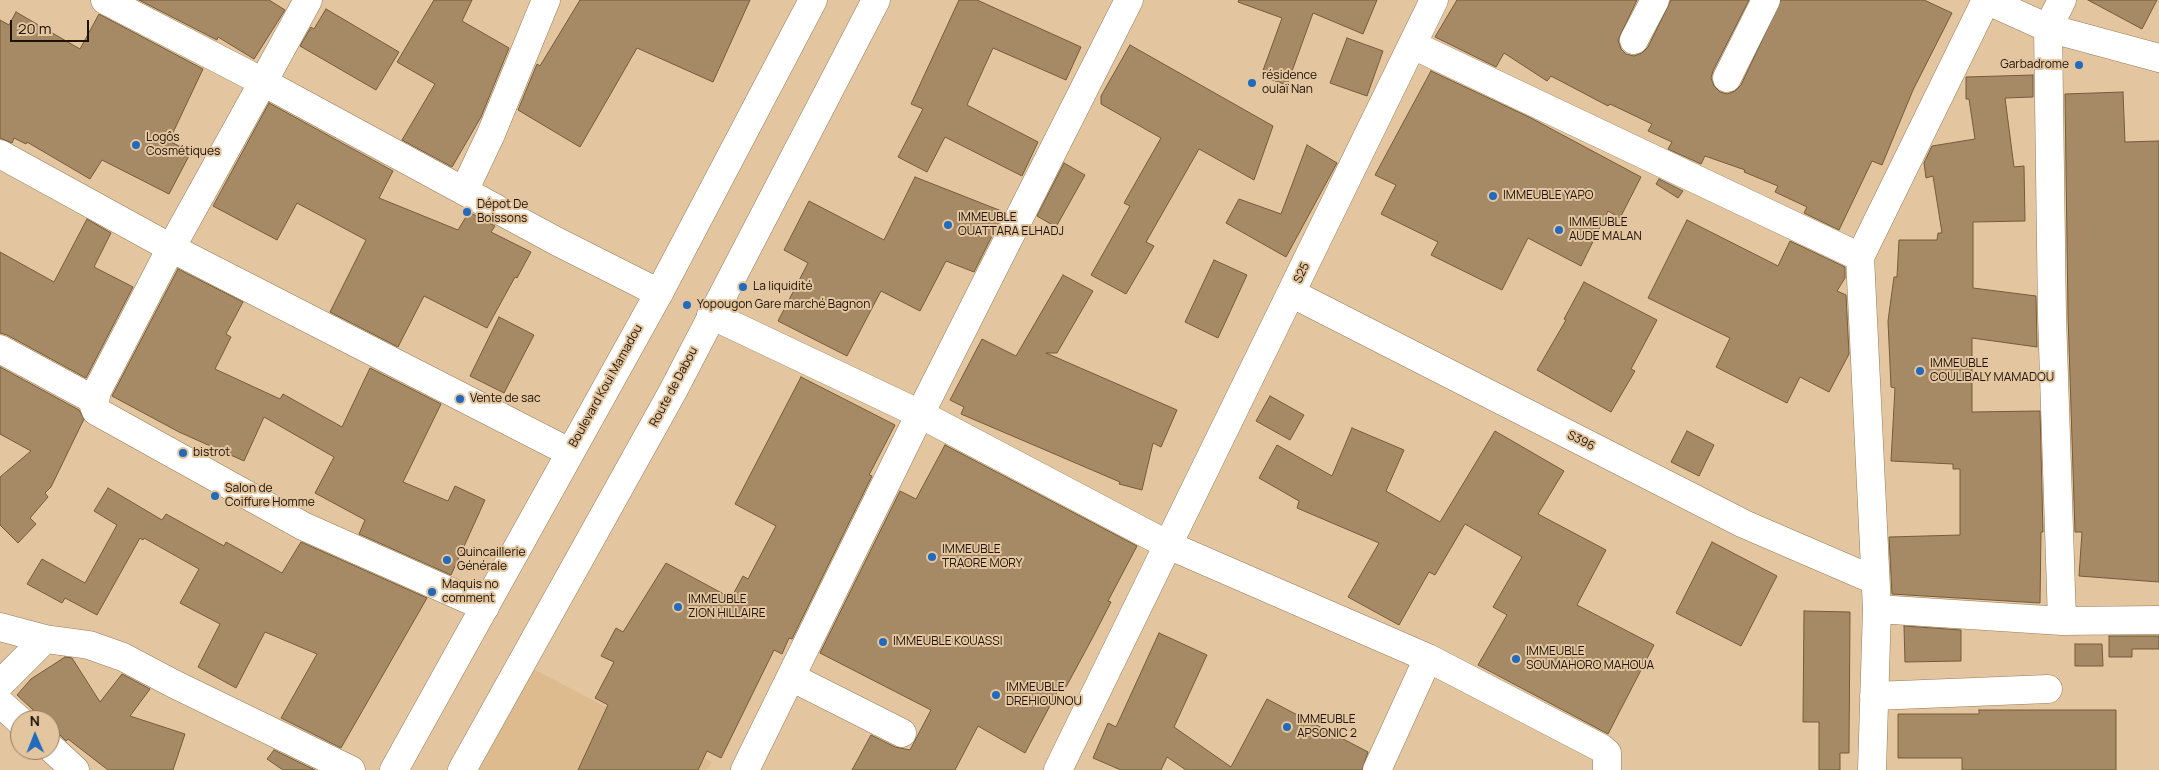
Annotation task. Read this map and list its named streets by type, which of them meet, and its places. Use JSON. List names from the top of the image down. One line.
{"streets":{"street":["S25","Boulevard Koui Mamadou","Route de Dabou","S396"]},"crossings":[["S25","S396"]],"places":["Garbadrome","résidence oulaï Nan","Logôs Cosmétiques","IMMEUBLE YAPO","Dépot De Boissons","IMMEUBLE OUATTARA ELHADJ","IMMEUBLE AUDE MALAN","La liquidité","Yopougon Gare marché Bagnon","IMMEUBLE COULIBALY MAMADOU","Vente de sac","bistrot","Salon de Coiffure Homme","IMMEUBLE TRAORE MORY","Quincaillerie Générale","Maquis no comment","IMMEUBLE ZION HILLAIRE","IMMEUBLE KOUASSI","IMMEUBLE SOUMAHORO MAHOUA","IMMEUBLE DREHIOUNOU","IMMEUBLE APSONIC 2"],"scale_bar":"20 m","north":"top"}
